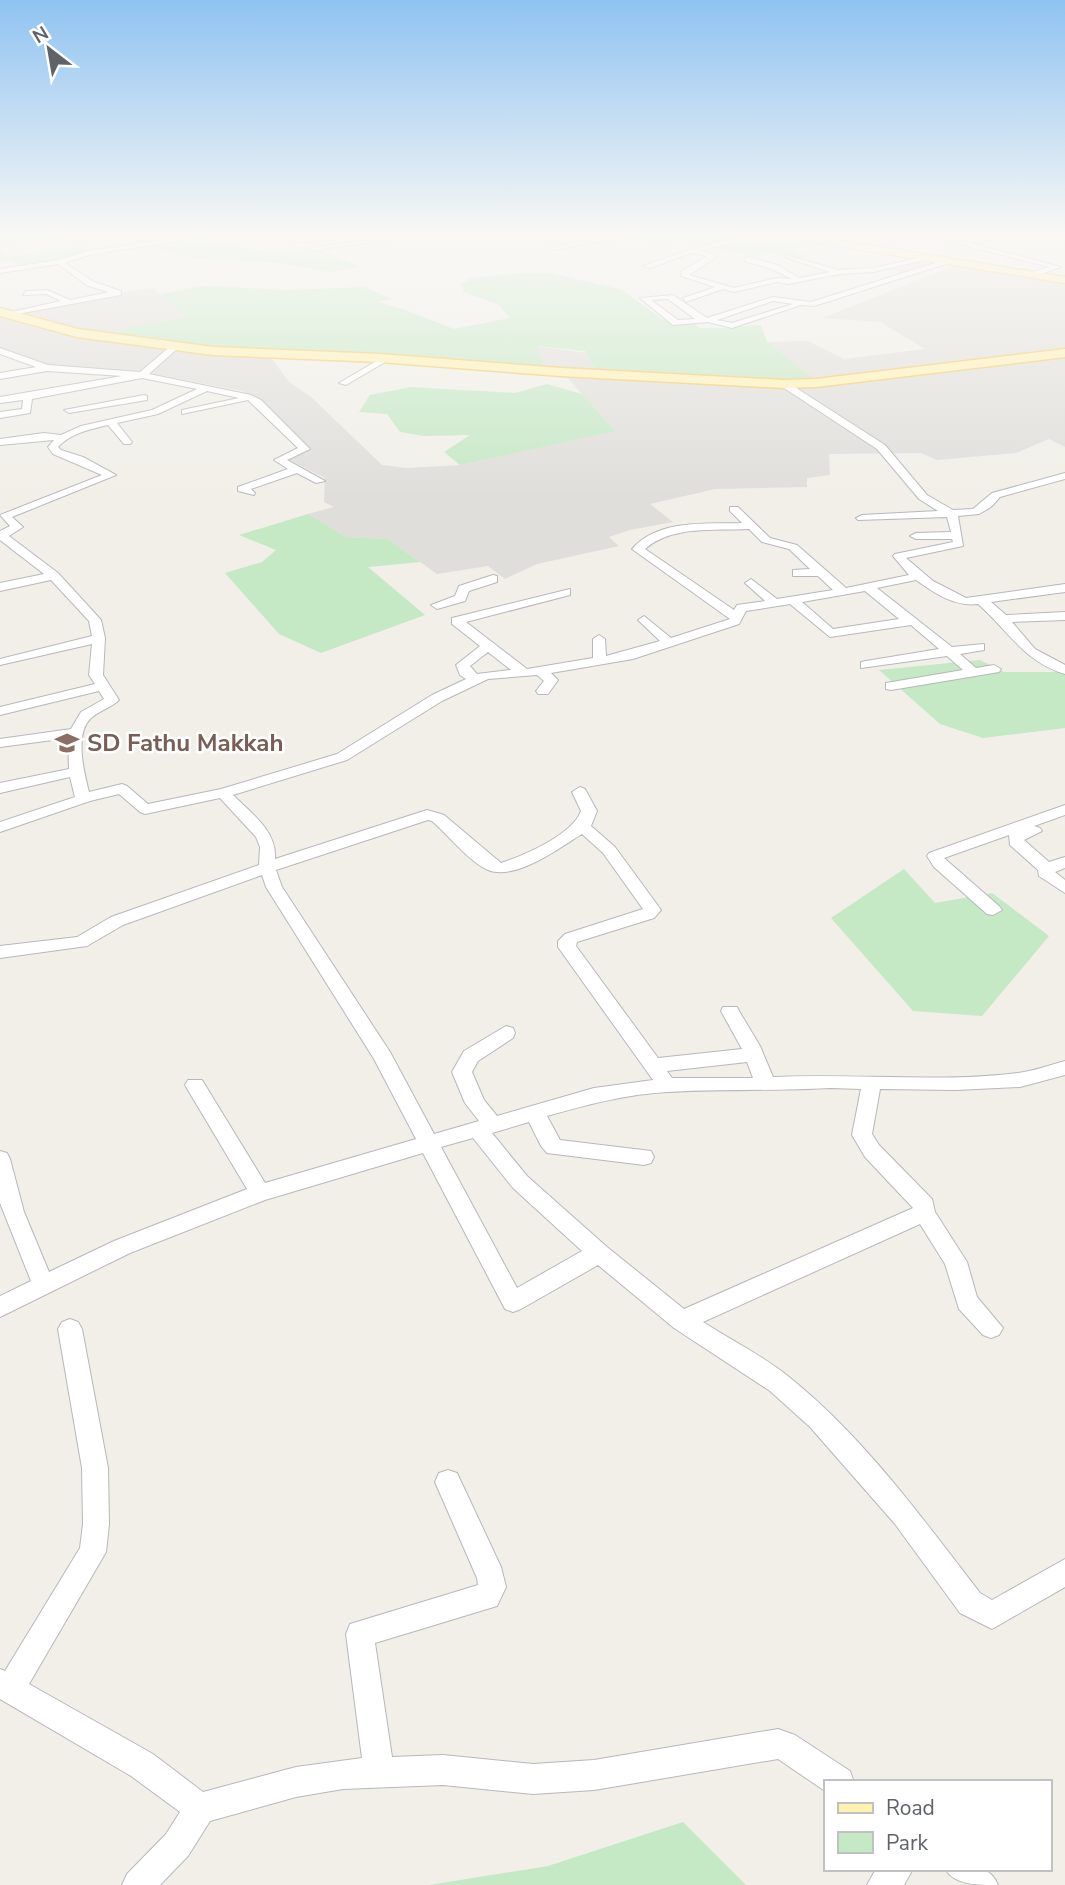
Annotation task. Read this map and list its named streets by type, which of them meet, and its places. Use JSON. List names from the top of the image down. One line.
{"places":{"school or university":["SD Fathu Makkah"]},"legend":["Road","Park"],"north":"top left"}
